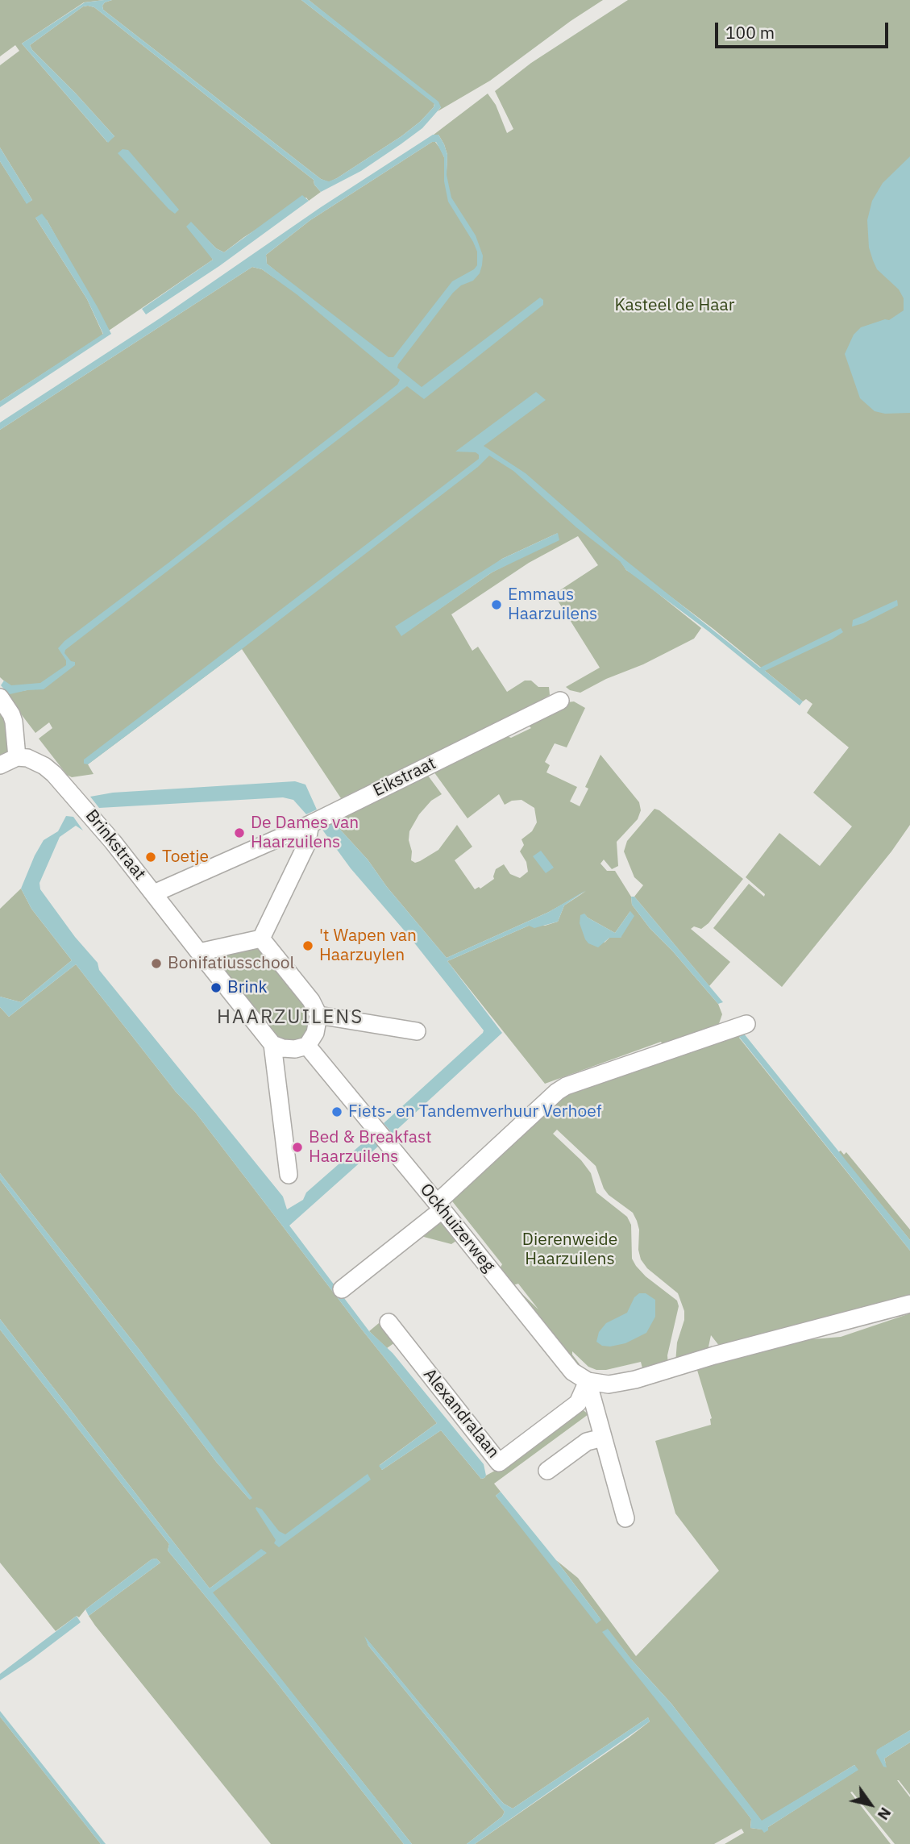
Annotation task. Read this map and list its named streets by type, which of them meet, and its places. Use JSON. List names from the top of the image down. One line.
{"streets":{"street":["Eikstraat","Brinkstraat","Ockhuizerweg","Alexandralaan"]},"crossings":[["Eikstraat","Brinkstraat"],["Ockhuizerweg","Alexandralaan"]],"districts":["HAARZUILENS"],"parks":["Kasteel de Haar","Dierenweide Haarzuilens"],"places":["Emmaus Haarzuilens","De Dames van Haarzuilens","Toetje","'t Wapen van Haarzuylen","Bonifatiusschool","Brink","Fiets- en Tandemverhuur Verhoef","Bed & Breakfast Haarzuilens"],"scale_bar":"100 m","north":"bottom right"}
